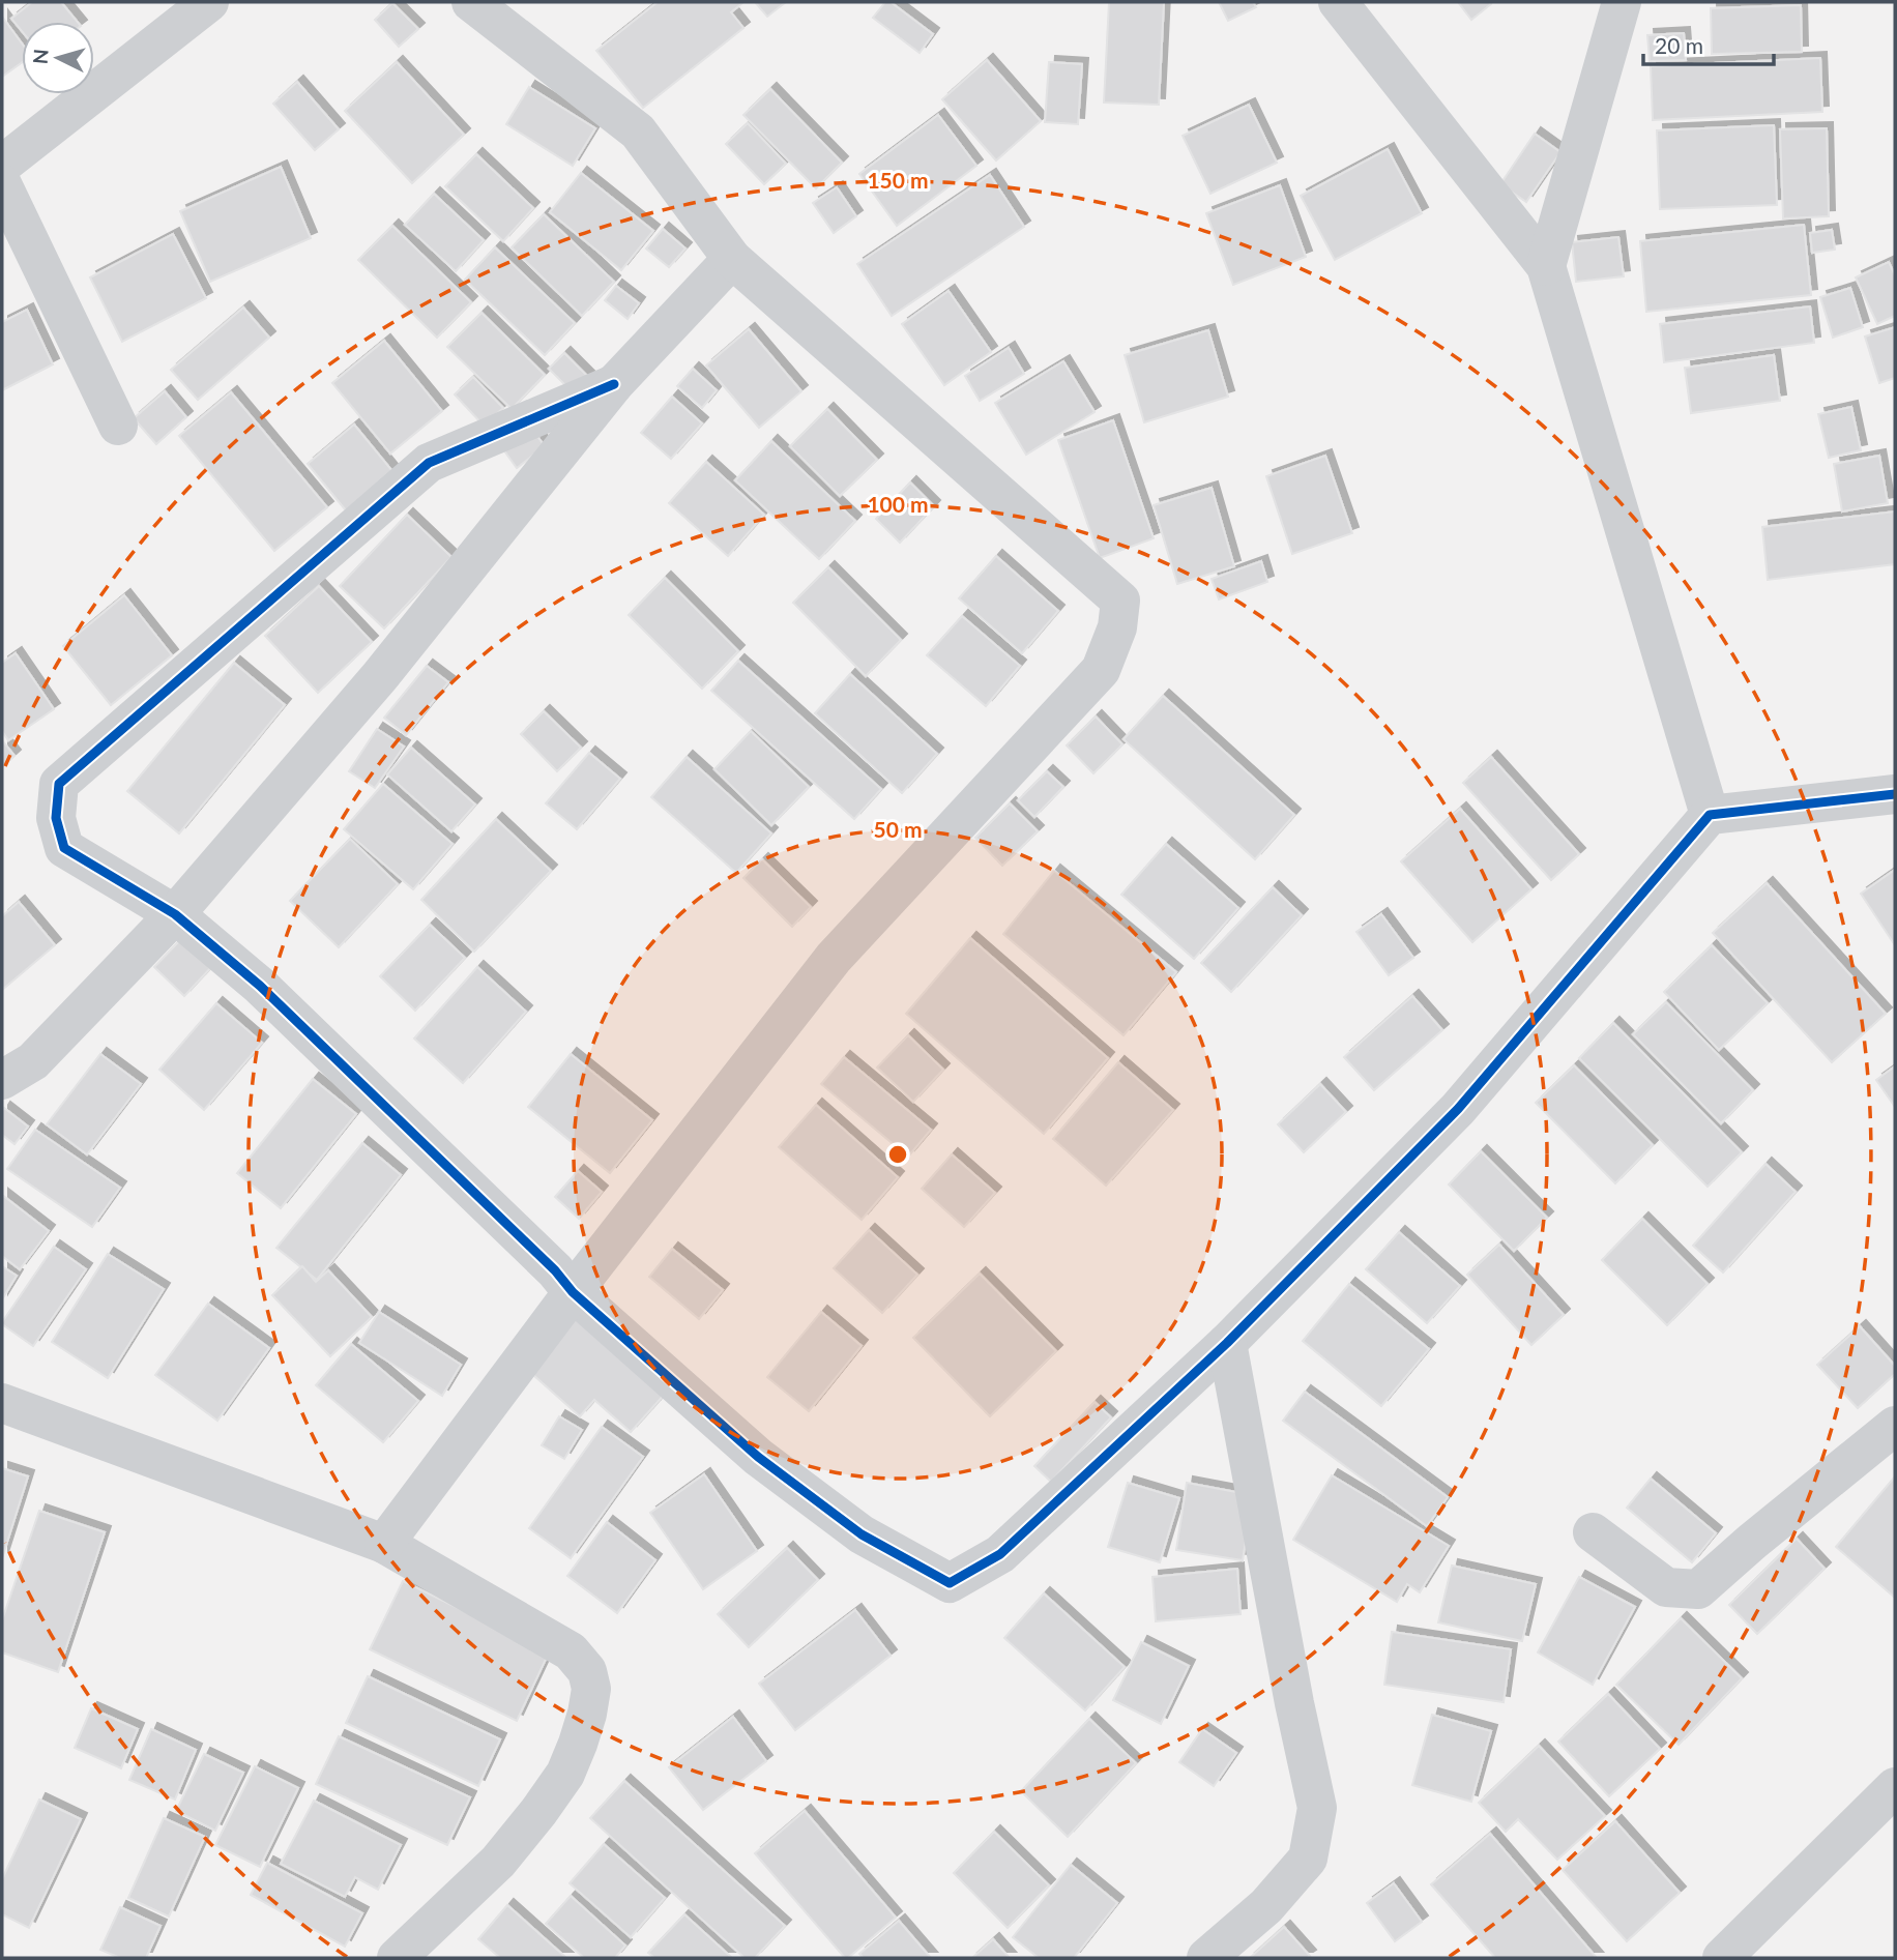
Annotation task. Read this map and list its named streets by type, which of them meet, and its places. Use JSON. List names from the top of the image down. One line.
{"scale_bar":"20 m","north":"left","rings":["150 m","100 m","50 m"]}
